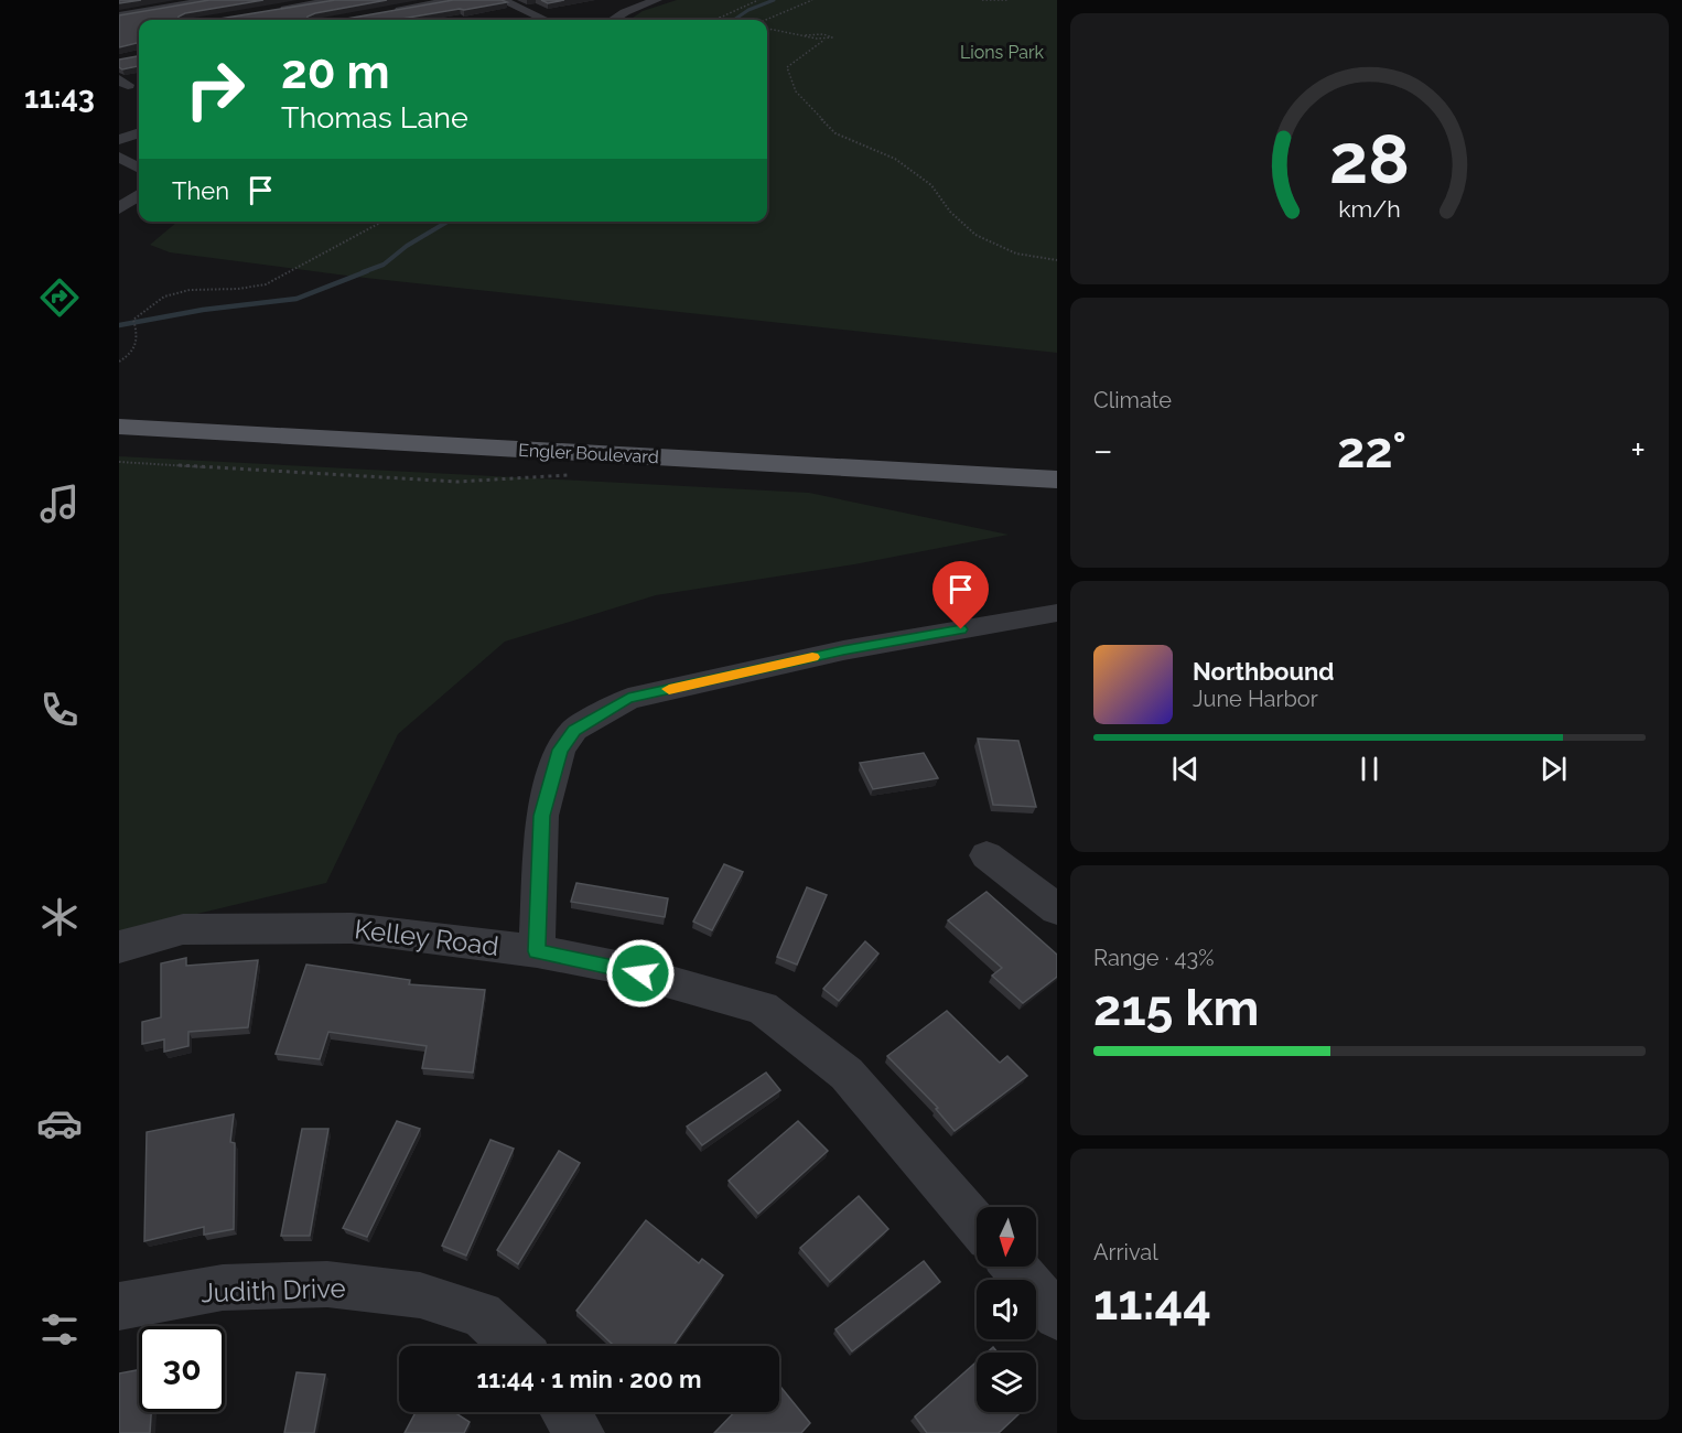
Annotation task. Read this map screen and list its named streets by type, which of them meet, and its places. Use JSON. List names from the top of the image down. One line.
{"streets":{"main road":["Engler Boulevard"],"street":["Kelley Road","Judith Drive"]},"parks":["Lions Park"],"north":"bottom","page":{"tabs":"11:43","turn":["20 m","Thomas Lane"],"then":"Then","tile":["Climate",["Range · 43%","215 km"],["Arrival","11:44"]],"heat":["−","22°","+"],"song":["Northbound","June Harbor"],"limit":"30","trip":"11:44 · 1 min · 200 m","gauge":["28","km/h"]}}
